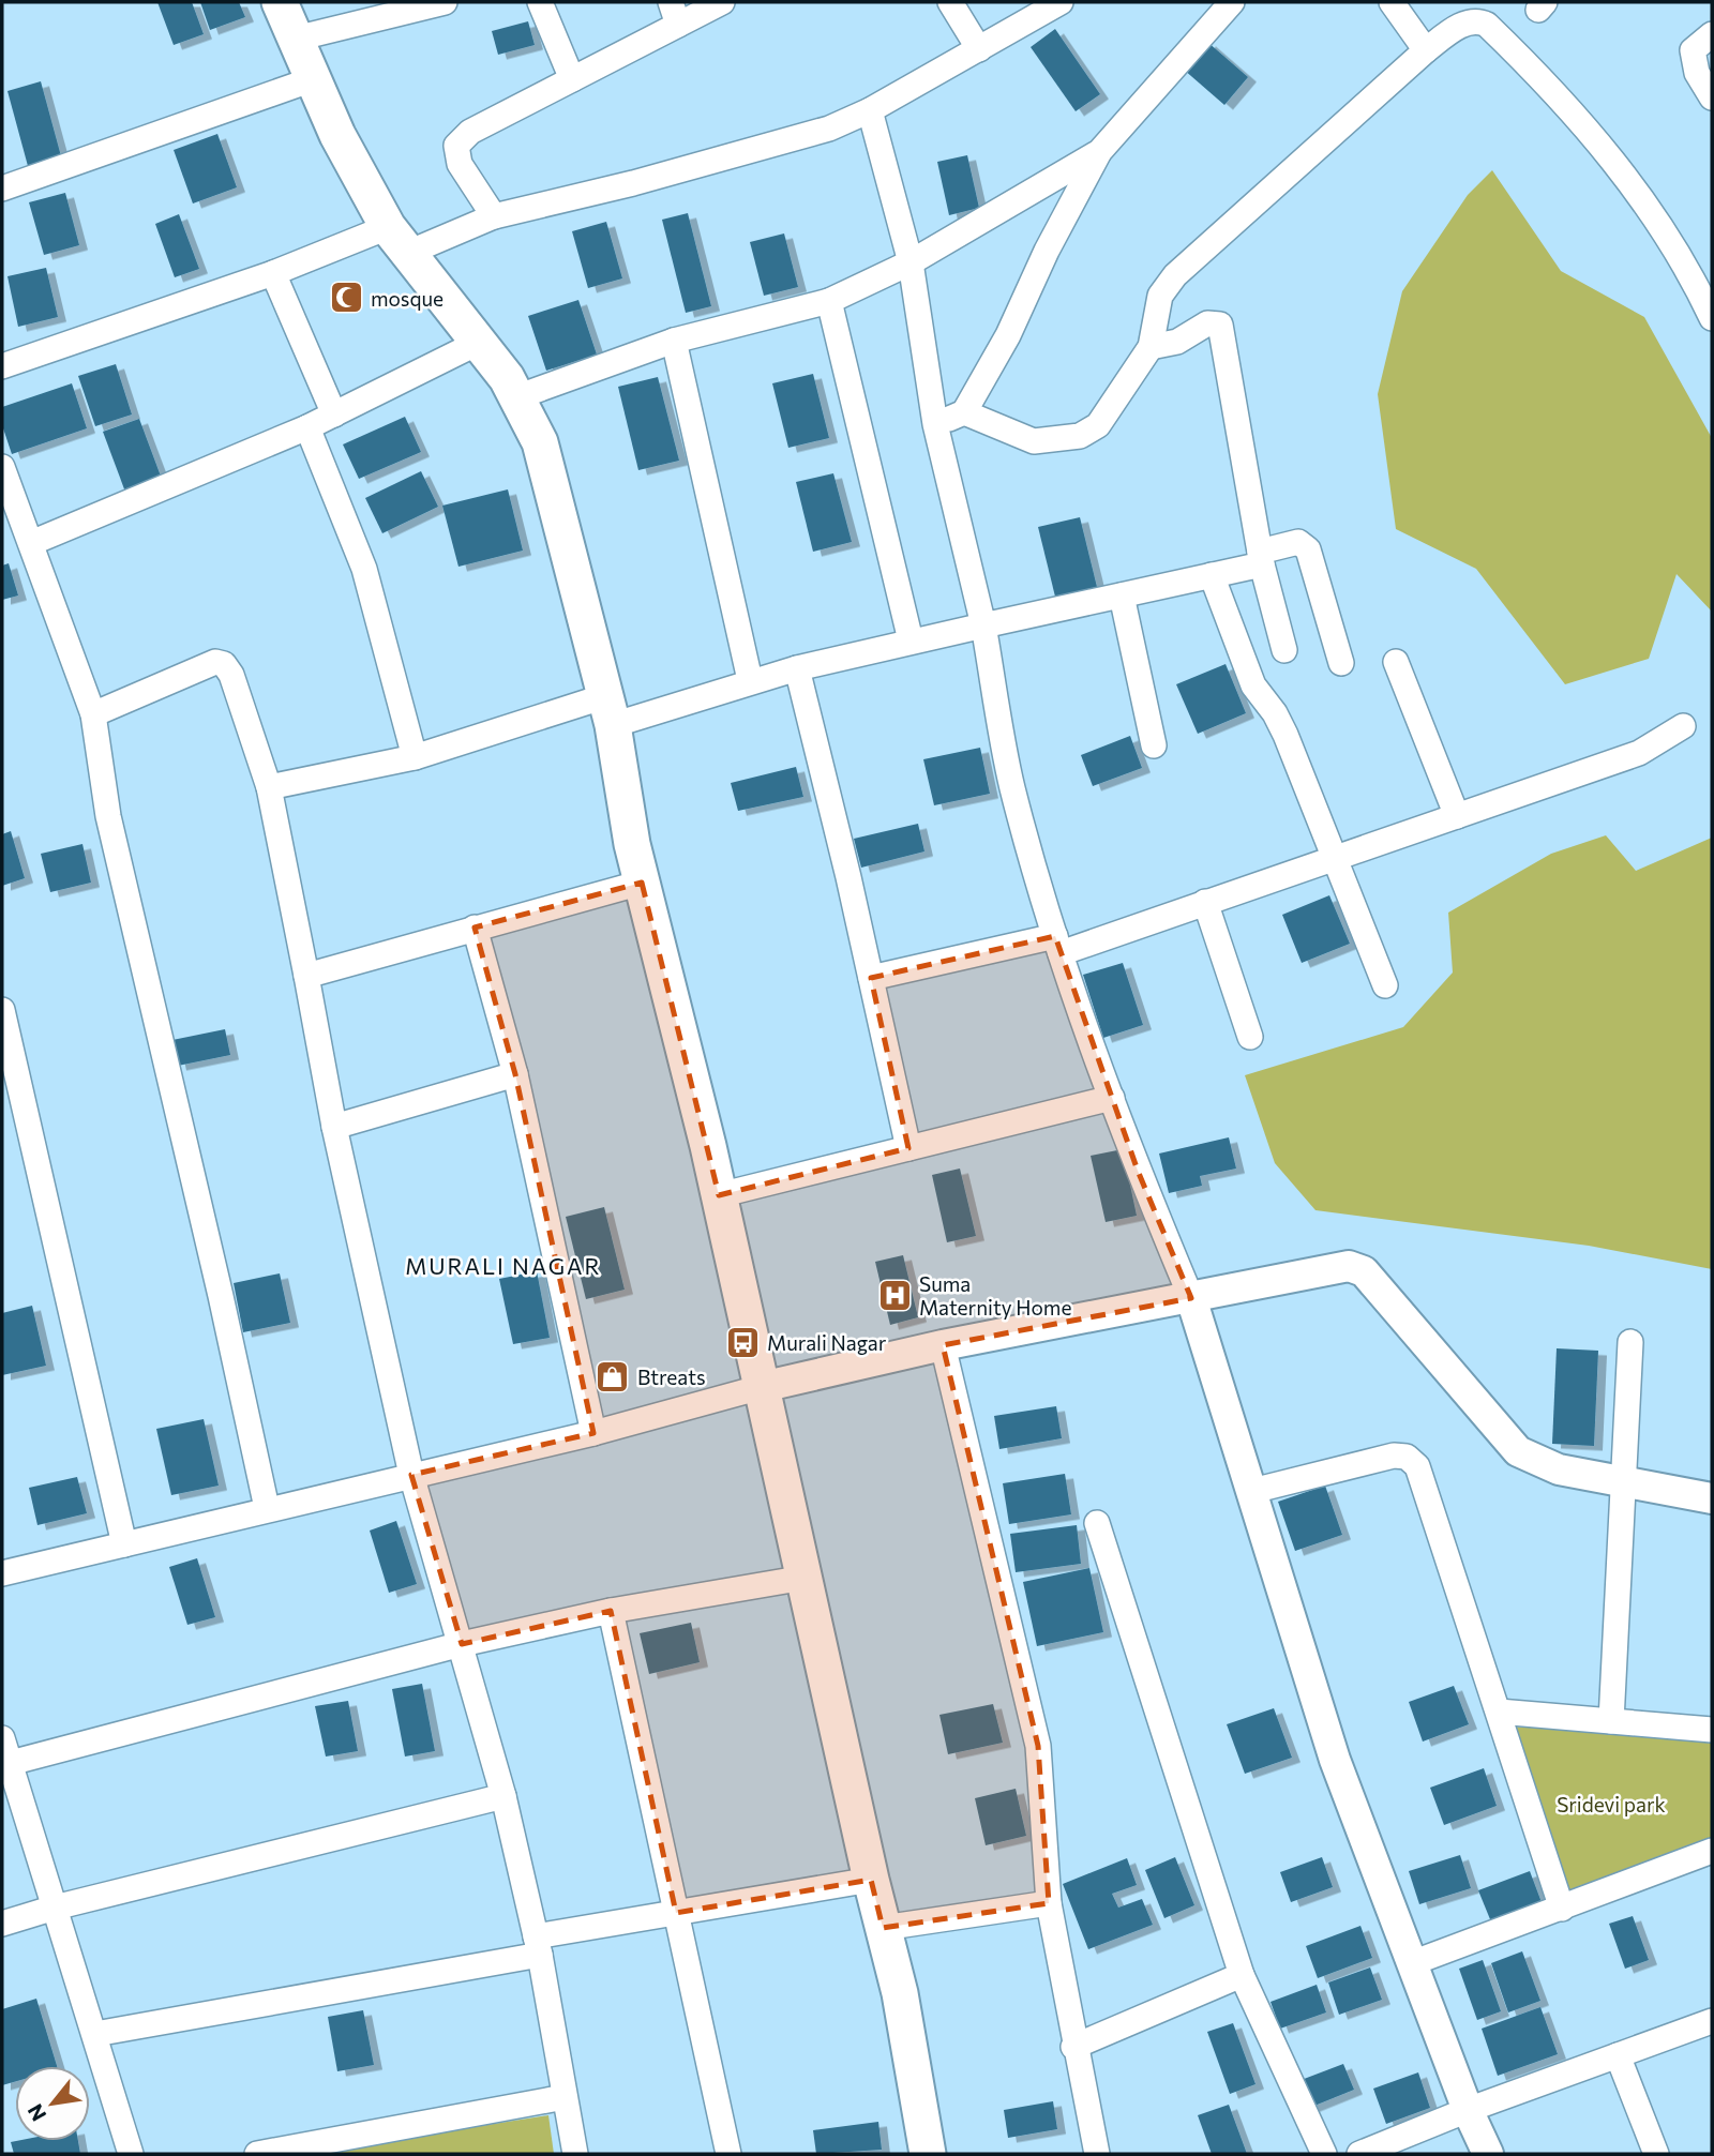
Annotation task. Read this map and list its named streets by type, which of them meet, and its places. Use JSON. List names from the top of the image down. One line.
{"districts":["MURALI NAGAR"],"parks":["Sridevi park"],"places":{"mosque":["mosque"],"hospital":["Suma Maternity Home"],"bus stop":["Murali Nagar"],"shop":["Btreats"]},"north":"bottom left"}
